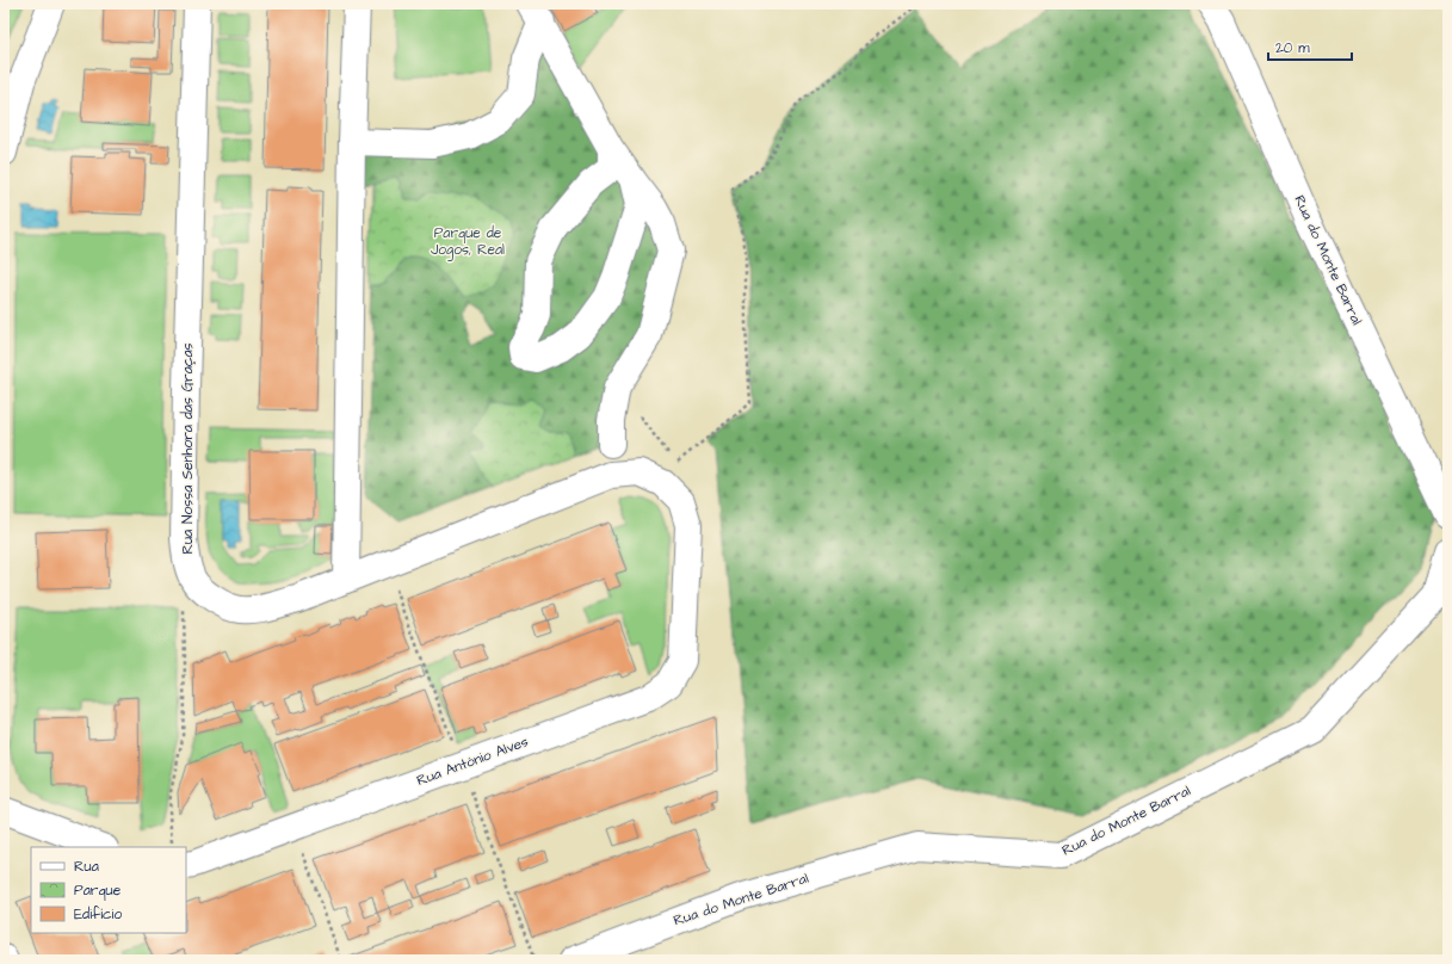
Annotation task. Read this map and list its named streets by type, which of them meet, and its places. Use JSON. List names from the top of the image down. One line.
{"streets":{"street":["Rua do Monte Barral","Rua Nossa Senhora das Graças","Rua António Alves"]},"crossings":[["Rua Nossa Senhora das Graças","Rua António Alves"]],"parks":["Parque de Jogos, Real"],"legend":["Rua","Parque","Edifício"],"scale_bar":"20 m"}
